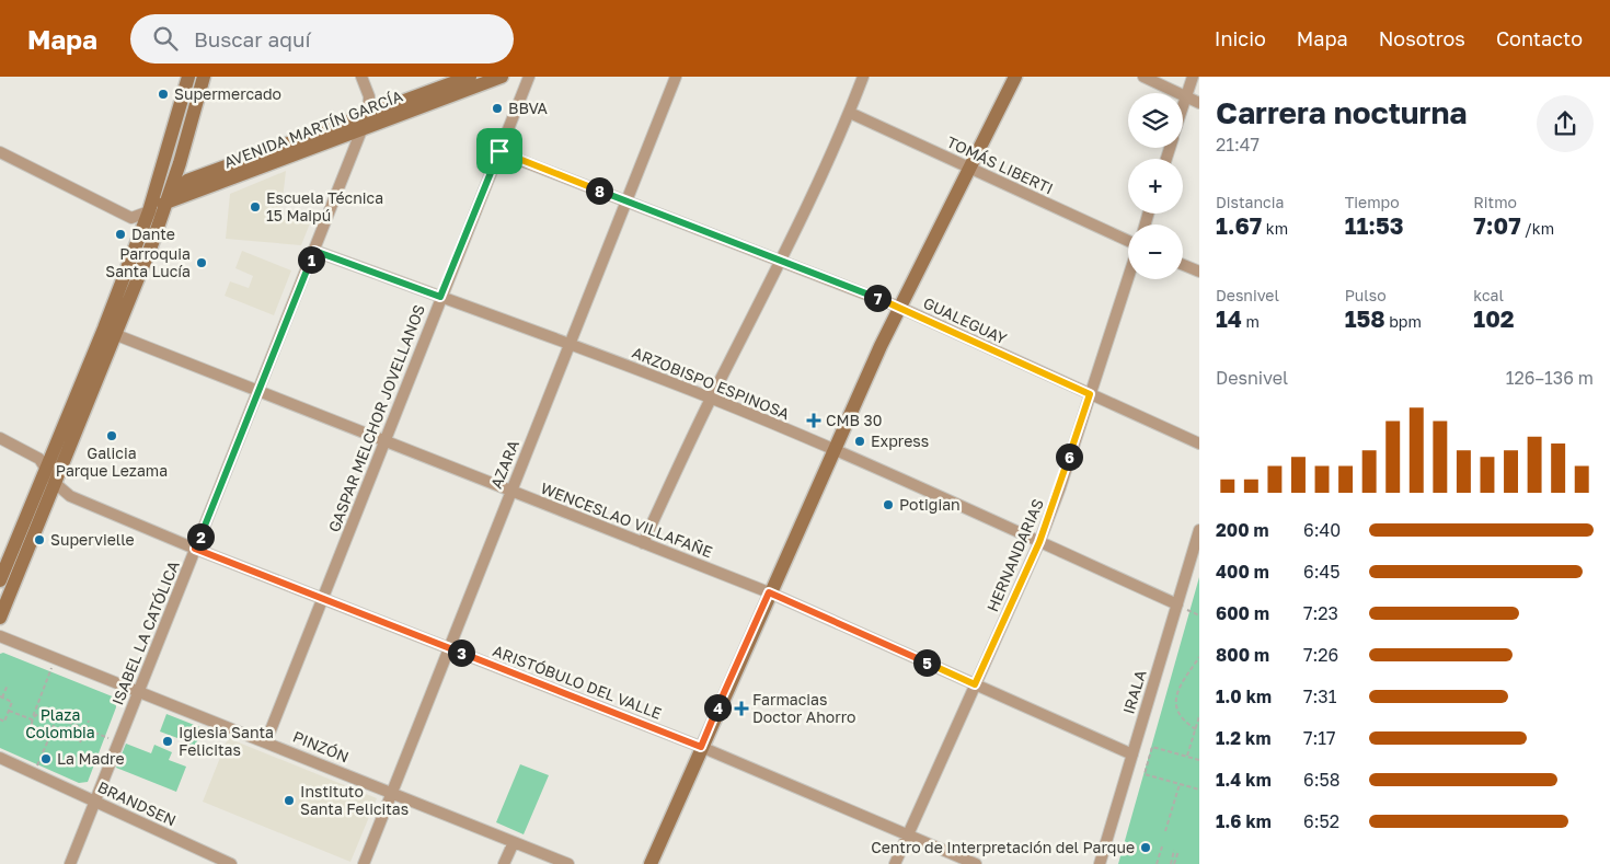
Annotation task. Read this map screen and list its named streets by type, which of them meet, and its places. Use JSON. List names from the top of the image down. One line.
{"streets":{"main road":["AVENIDA MARTÍN GARCÍA"],"street":["TOMÁS LIBERTI","GUALEGUAY","ARZOBISPO ESPINOSA","GASPAR MELCHOR JOVELLANOS","AZARA","WENCESLAO VILLAFAÑE","HERNANDARIAS","ISABEL LA CATÓLICA","ARISTÓBULO DEL VALLE","IRALA","PINZÓN","BRANDSEN"]},"crossings":[["AVENIDA MARTÍN GARCÍA","ISABEL LA CATÓLICA"],["GUALEGUAY","GASPAR MELCHOR JOVELLANOS"],["GUALEGUAY","AZARA"],["GUALEGUAY","HERNANDARIAS"],["ARZOBISPO ESPINOSA","GASPAR MELCHOR JOVELLANOS"],["ARZOBISPO ESPINOSA","AZARA"],["ARZOBISPO ESPINOSA","HERNANDARIAS"],["ARZOBISPO ESPINOSA","ISABEL LA CATÓLICA"],["ARZOBISPO ESPINOSA","IRALA"],["GASPAR MELCHOR JOVELLANOS","WENCESLAO VILLAFAÑE"],["GASPAR MELCHOR JOVELLANOS","ARISTÓBULO DEL VALLE"],["GASPAR MELCHOR JOVELLANOS","PINZÓN"],["AZARA","WENCESLAO VILLAFAÑE"],["AZARA","ARISTÓBULO DEL VALLE"],["AZARA","PINZÓN"],["WENCESLAO VILLAFAÑE","HERNANDARIAS"],["WENCESLAO VILLAFAÑE","ISABEL LA CATÓLICA"],["WENCESLAO VILLAFAÑE","IRALA"],["HERNANDARIAS","ARISTÓBULO DEL VALLE"],["ISABEL LA CATÓLICA","ARISTÓBULO DEL VALLE"],["ISABEL LA CATÓLICA","PINZÓN"],["ISABEL LA CATÓLICA","BRANDSEN"]],"parks":["Plaza Colombia"],"places":{"other":["Supermercado","BBVA","Escuela Técnica 15 Maipú","Dante","Parroquia Santa Lucía","Galicia Parque Lezama","Express","Potigian","Supervielle","Iglesia Santa Felicitas","La Madre","Instituto Santa Felicitas","Centro de Interpretación del Parque"],"health":["CMB 30","Farmacias Doctor Ahorro"]},"page":{"header":"Mapa","search":"Buscar aquí","nav":["Inicio","Mapa","Nosotros","Contacto"],"heading":["Carrera nocturna","21:47"],"map_buttons":["+","−"],"stats":[["Distancia","1.67 km"],["Tiempo","11:53"],["Ritmo","7:07 /km"],["Desnivel","14 m"],["Pulso","158 bpm"],["kcal","102"]],"pins":["8","1","7","6","2","3","5","4"],"chart":["Desnivel","126–136 m"],"list":[{"name":"200 m","note":"6:40"},{"name":"400 m","note":"6:45"},{"name":"600 m","note":"7:23"},{"name":"800 m","note":"7:26"},{"name":"1.0 km","note":"7:31"},{"name":"1.2 km","note":"7:17"},{"name":"1.4 km","note":"6:58"},{"name":"1.6 km","note":"6:52"}]}}
